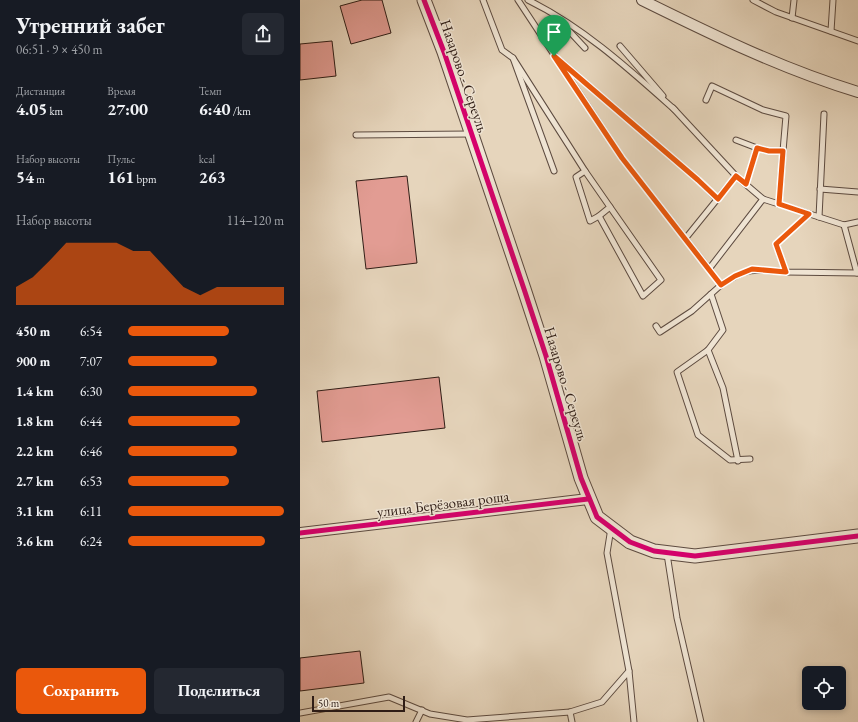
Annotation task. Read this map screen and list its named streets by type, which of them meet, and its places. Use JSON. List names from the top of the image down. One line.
{"streets":{"street":["Назарово - Сереуль","улица Берёзовая роща"]},"crossings":[["Назарово - Сереуль","улица Берёзовая роща"]],"scale_bar":"50 m","page":{"heading":["Утренний забег","06:51 · 9 × 450 m"],"stats":[["Дистанция","4.05 km"],["Время","27:00"],["Темп","6:40 /km"],["Набор высоты","54 m"],["Пульс","161 bpm"],["kcal","263"]],"chart":["Набор высоты","114–120 m"],"list":[{"name":"450 m","note":"6:54"},{"name":"900 m","note":"7:07"},{"name":"1.4 km","note":"6:30"},{"name":"1.8 km","note":"6:44"},{"name":"2.2 km","note":"6:46"},{"name":"2.7 km","note":"6:53"},{"name":"3.1 km","note":"6:11"},{"name":"3.6 km","note":"6:24"}],"buttons":["Сохранить","Поделиться"],"scale":"50 m"}}
